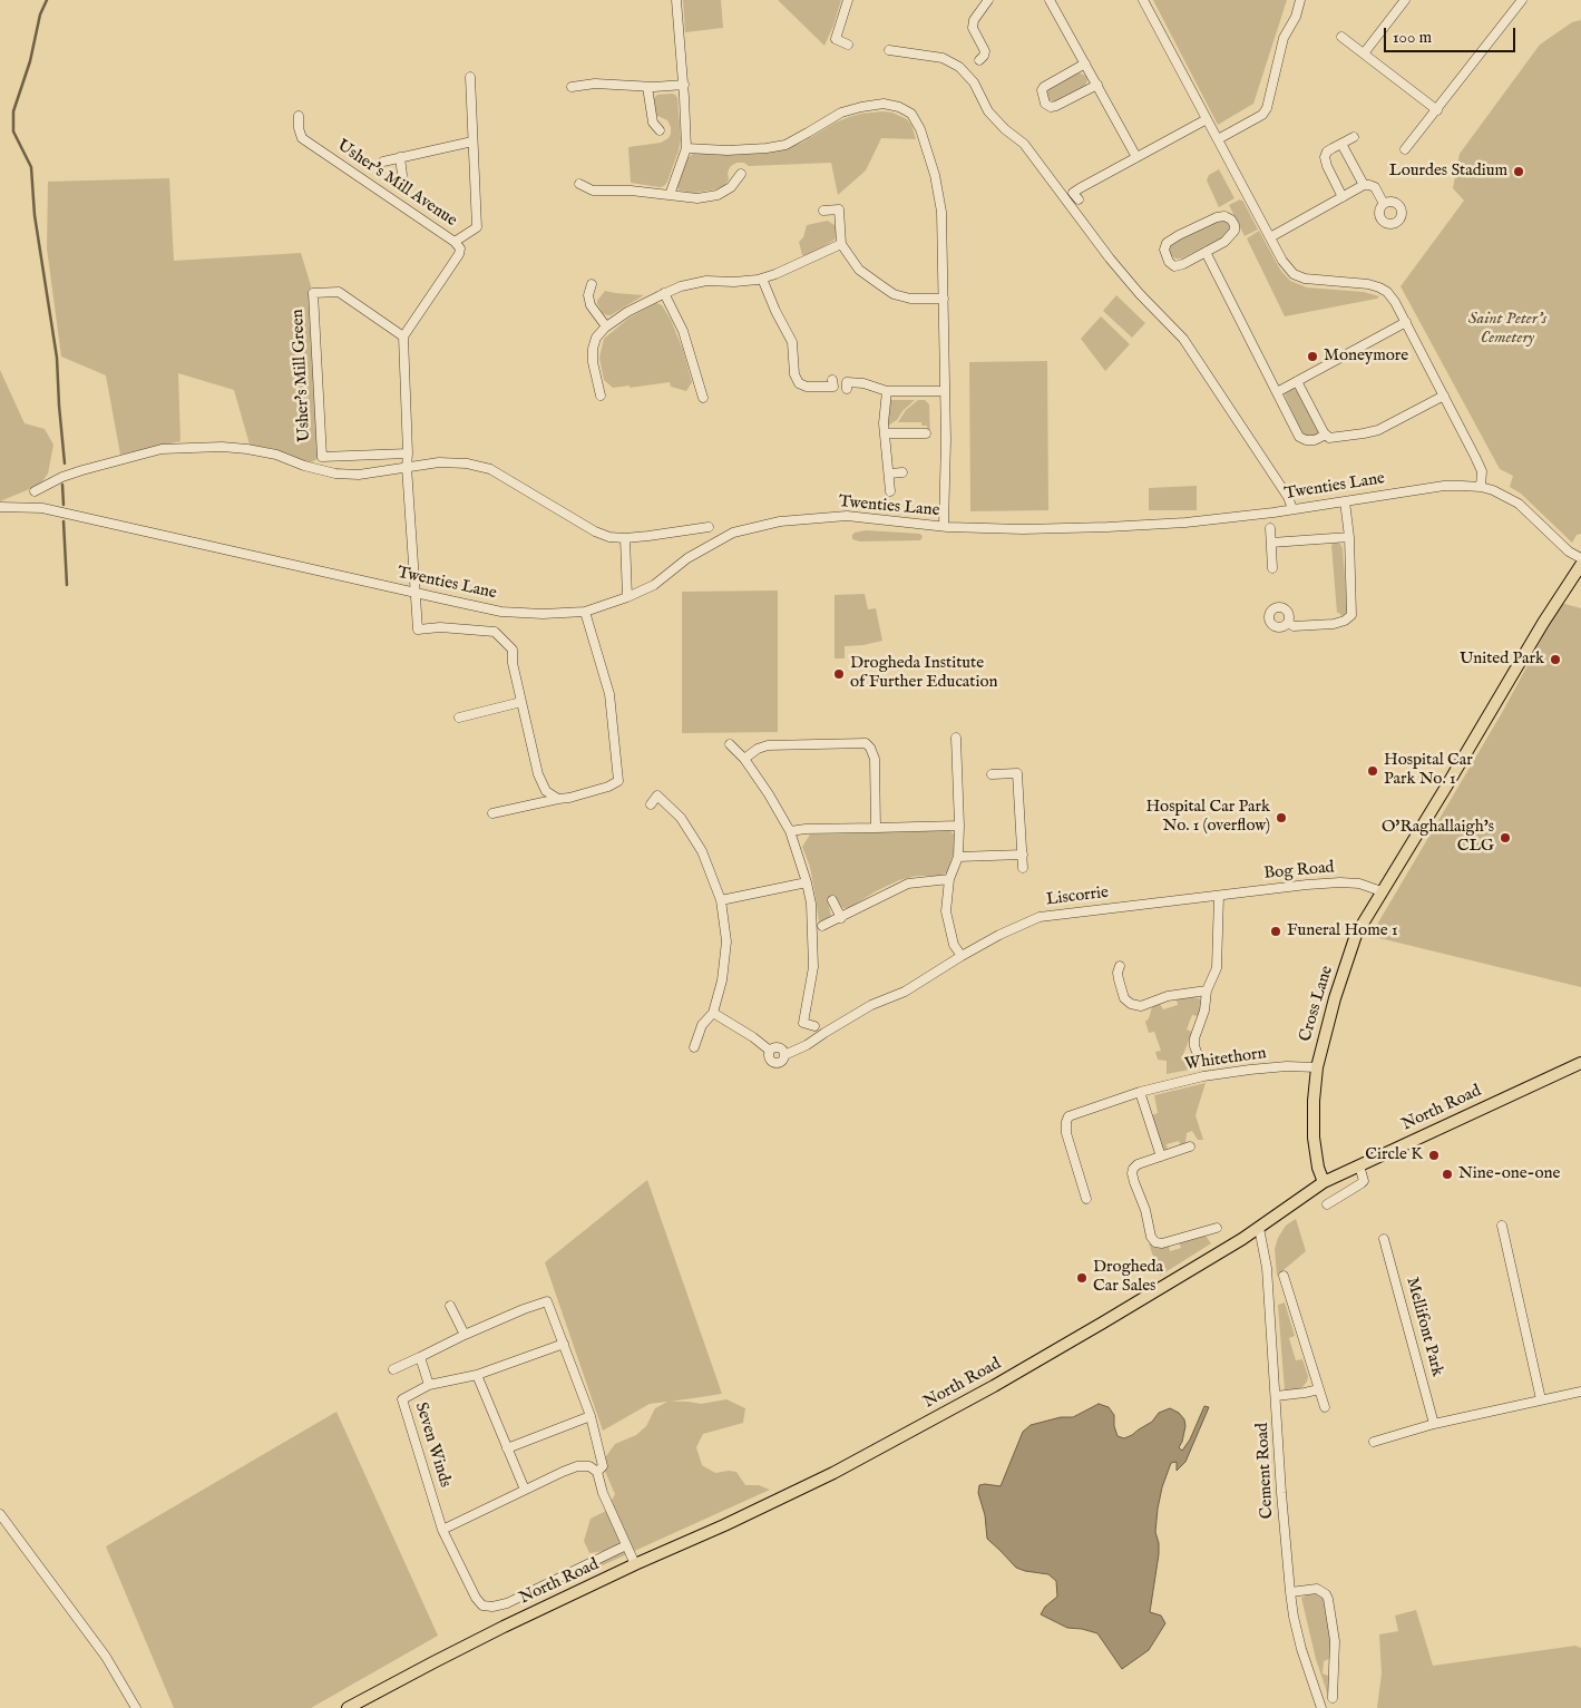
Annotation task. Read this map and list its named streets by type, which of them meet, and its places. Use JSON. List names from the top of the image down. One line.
{"streets":{"main road":["Cross Lane","North Road"],"street":["Usher's Mill Avenue","Usher's Mill Green","Twenties Lane","Bog Road","Liscorrie","Whitethorn","Mellifont Park","Seven Winds","Cement Road"]},"crossings":[["Usher's Mill Avenue","Usher's Mill Green"],["Bog Road","Liscorrie"],["Bog Road","Cross Lane"],["Cross Lane","Whitethorn"],["Cross Lane","North Road"],["North Road","Cement Road"]],"parks":["Saint Peter's Cemetery"],"places":["Lourdes Stadium","Moneymore","United Park","Drogheda Institute of Further Education","Hospital Car Park No. 1","Hospital Car Park No. 1 (overflow)","O'Raghallaigh's CLG","Funeral Home 1","Circle K","Nine-one-one","Drogheda Car Sales"],"scale_bar":"100 m"}
